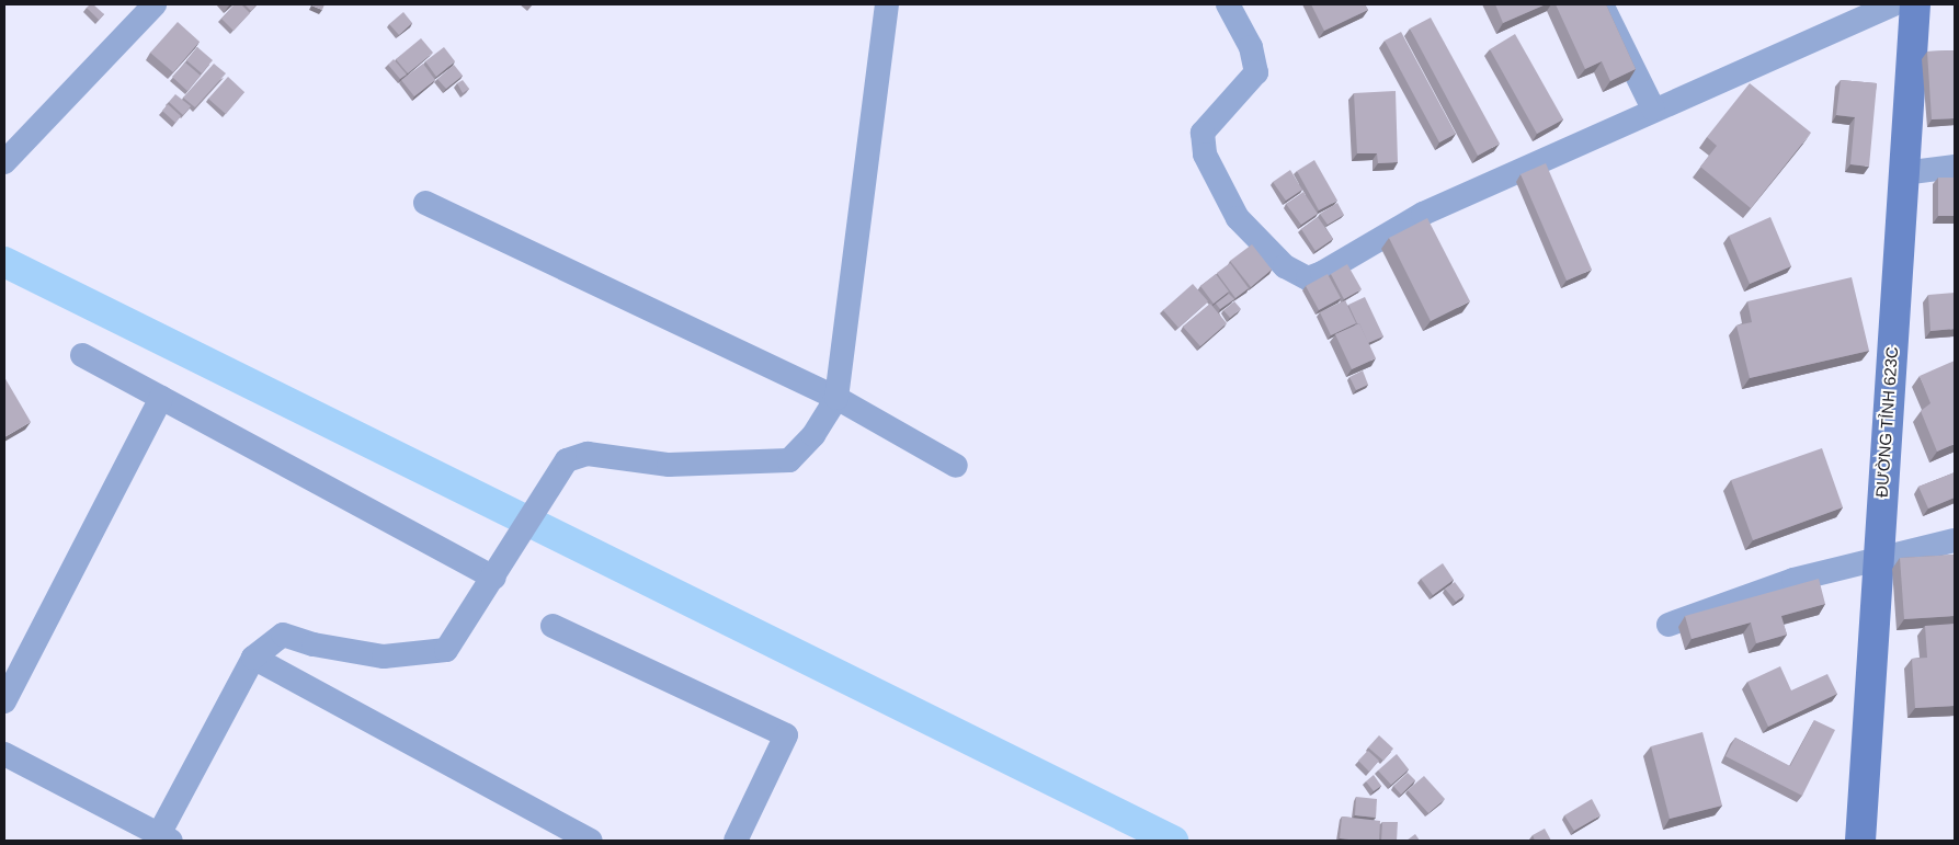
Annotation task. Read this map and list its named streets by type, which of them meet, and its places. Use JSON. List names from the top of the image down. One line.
{"streets":{"main road":["ĐƯỜNG TỈNH 623C"]}}
